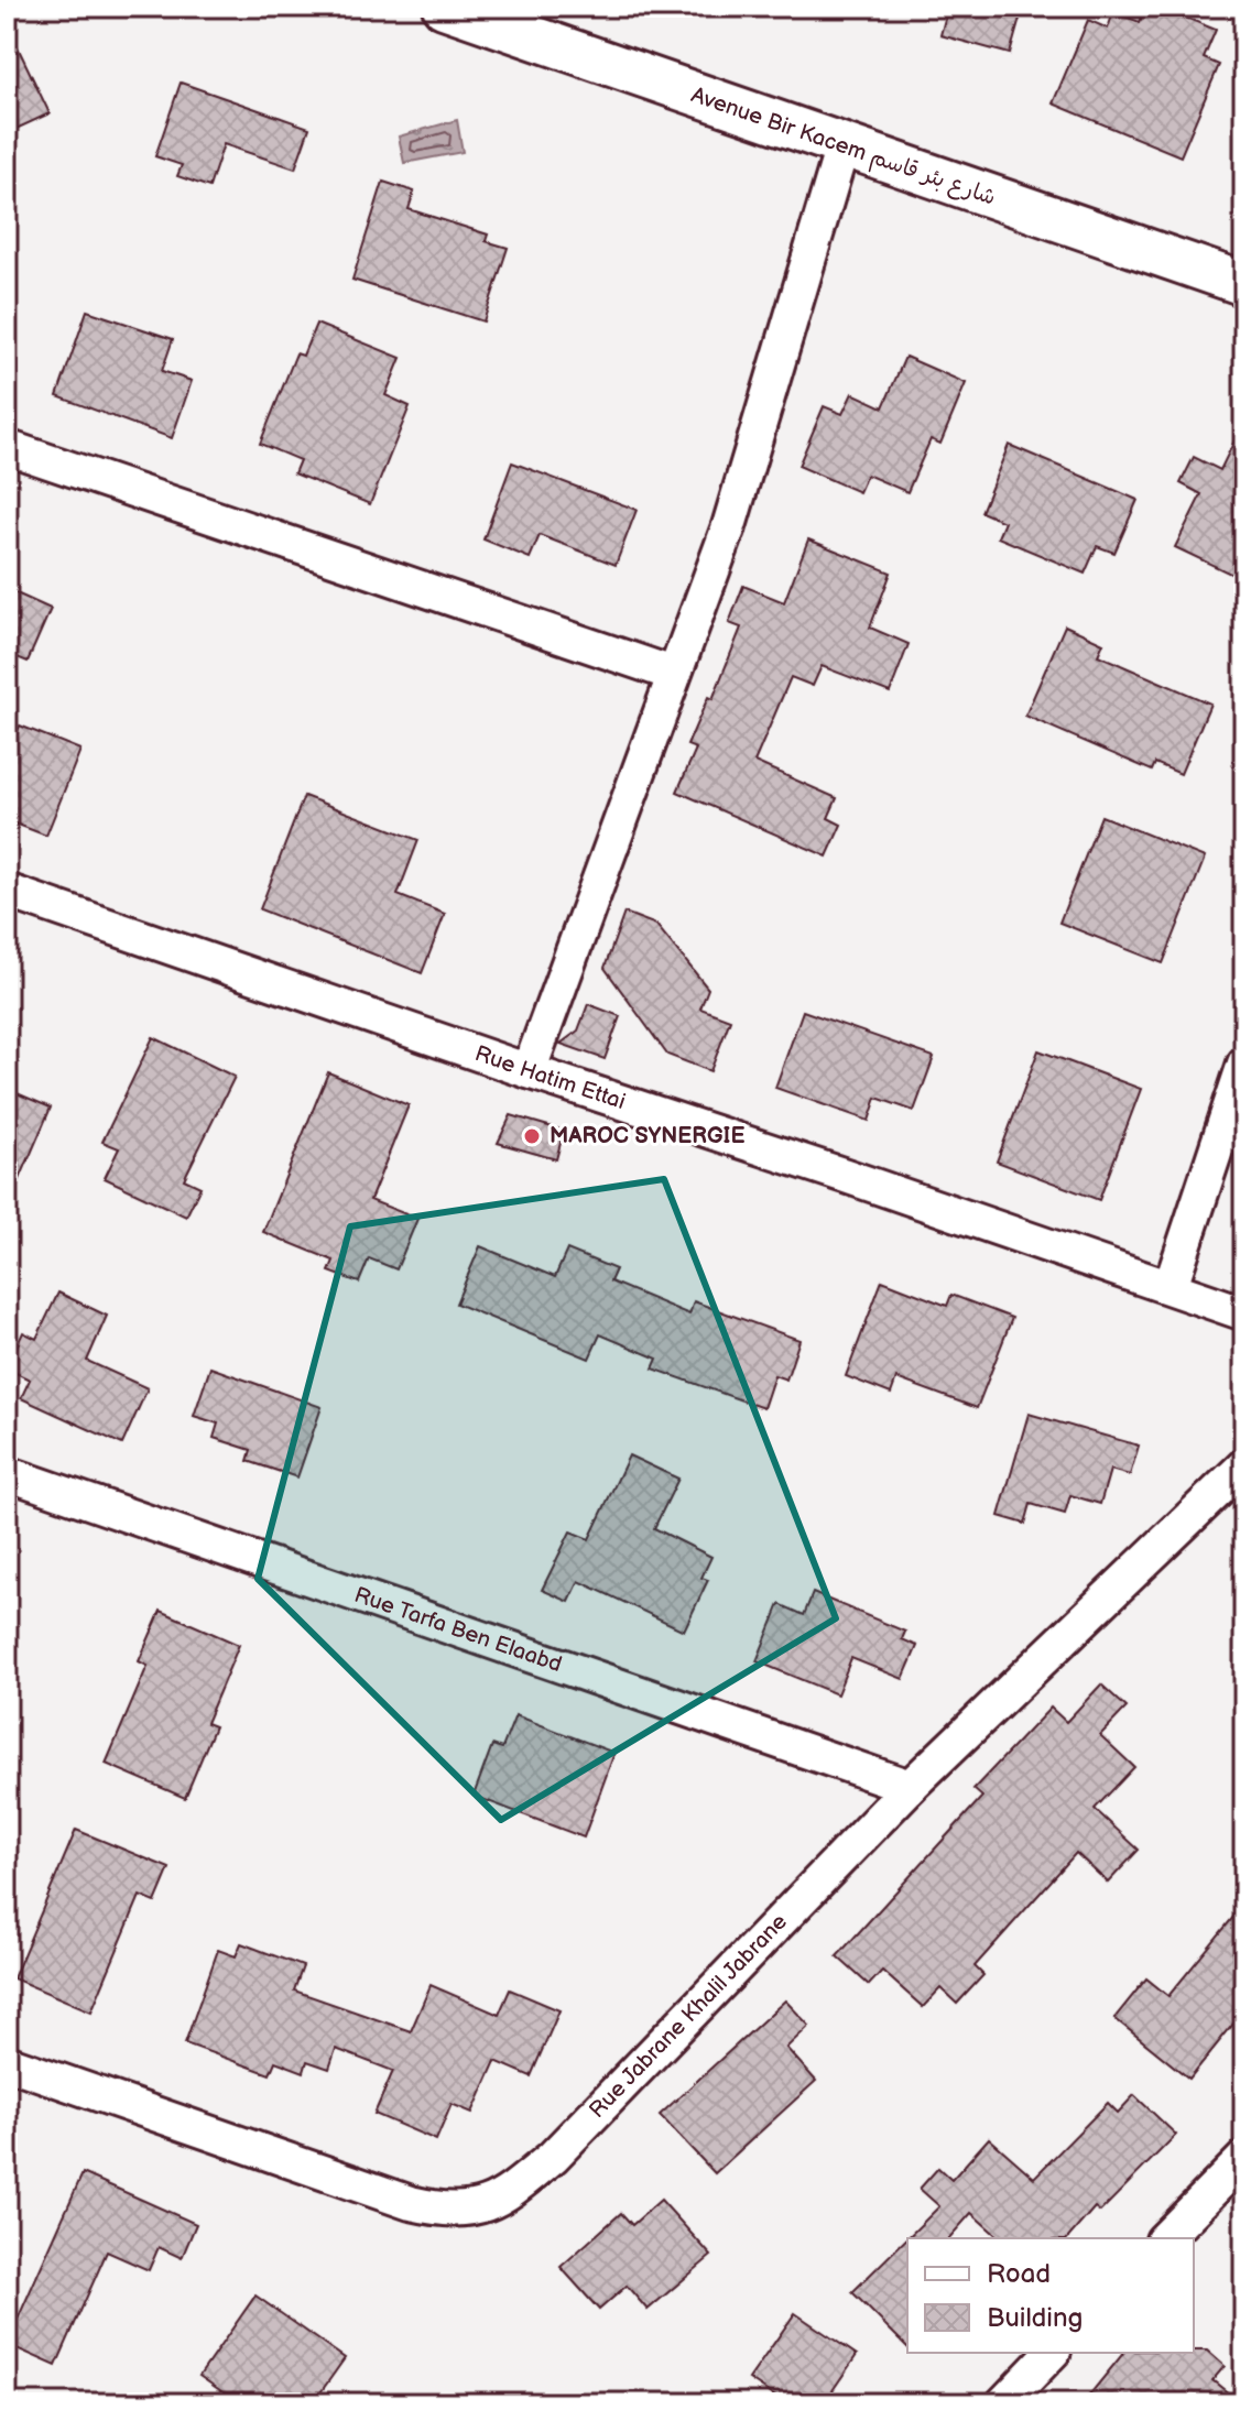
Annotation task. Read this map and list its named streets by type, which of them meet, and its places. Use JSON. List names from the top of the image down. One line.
{"streets":{"street":["Avenue Bir Kacem شارع بئر قاسم","Rue Hatim Ettai","Rue Tarfa Ben Elaabd","Rue Jabrane Khalil Jabrane"]},"crossings":[["Rue Tarfa Ben Elaabd","Rue Jabrane Khalil Jabrane"]],"places":["MAROC SYNERGIE"],"legend":["Road","Building"]}
